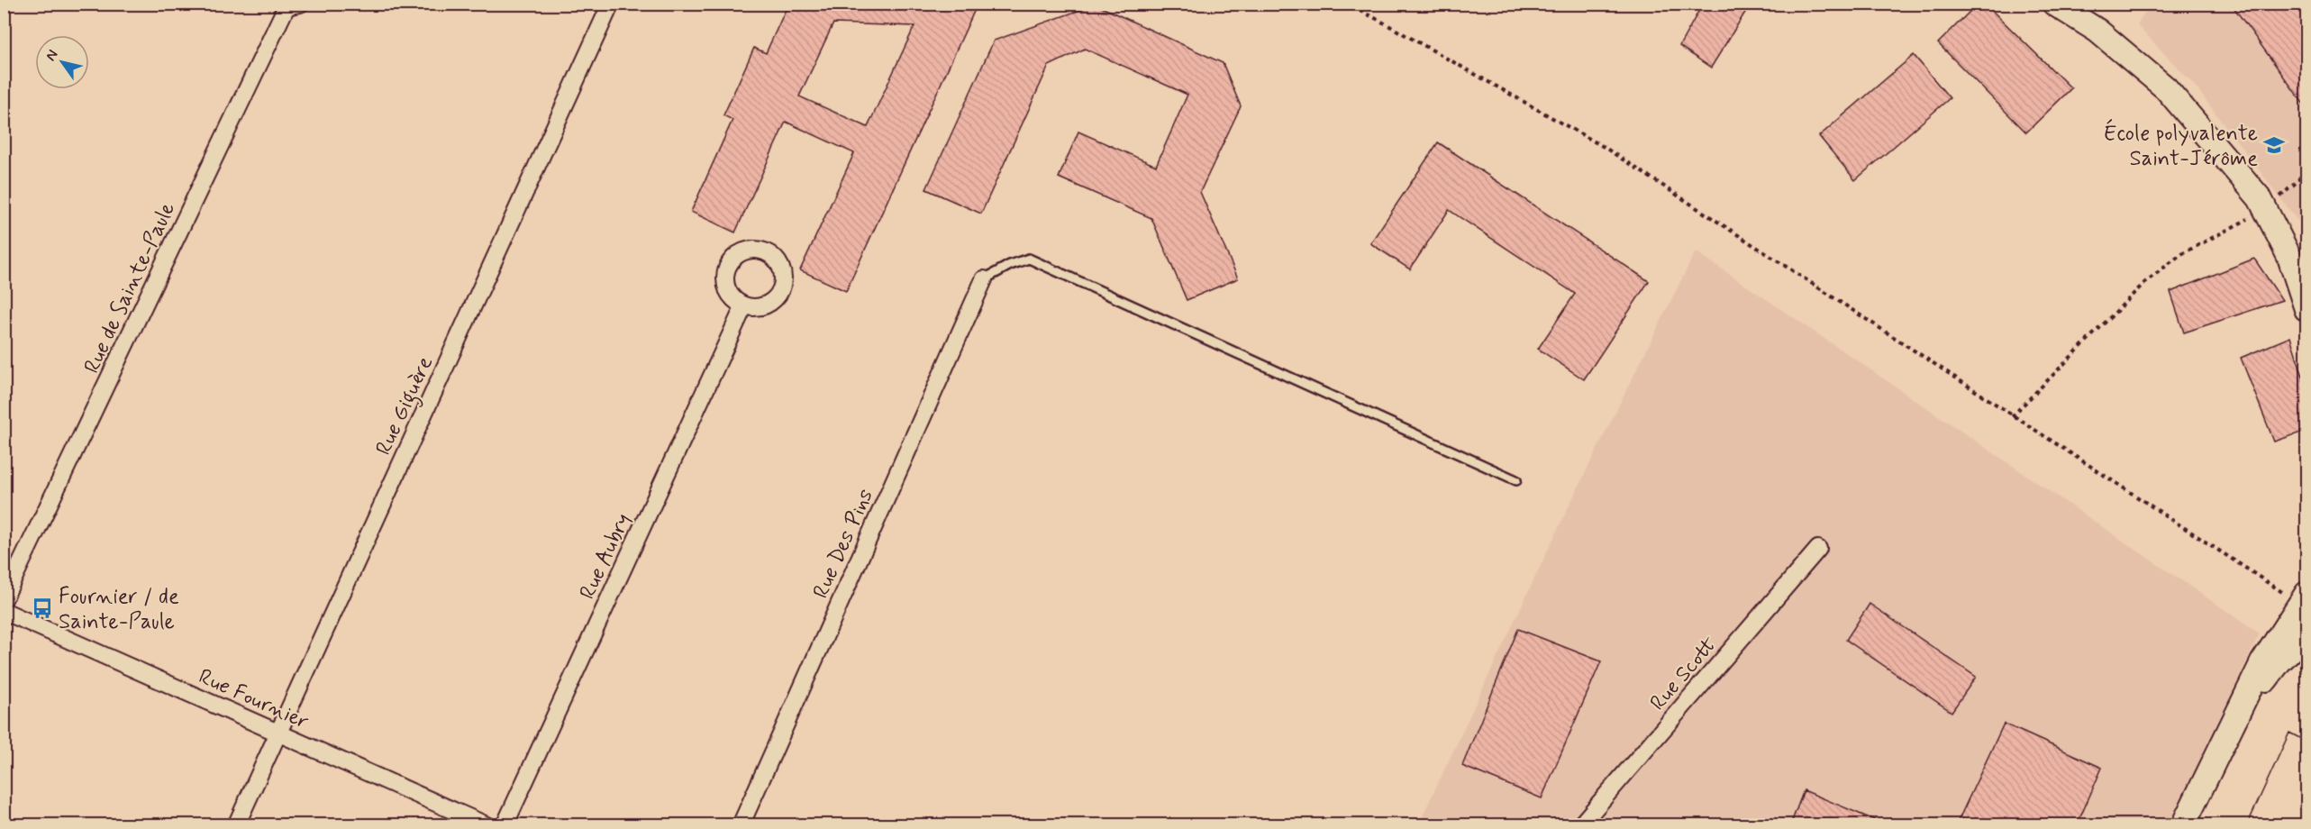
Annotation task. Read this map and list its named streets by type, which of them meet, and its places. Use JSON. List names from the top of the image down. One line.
{"streets":{"street":["Rue de Sainte-Paule","Rue Giguère","Rue Des Pins","Rue Aubry","Rue Scott","Rue Fournier"]},"crossings":[["Rue Giguère","Rue Fournier"]],"places":{"school or university":["École polyvalente Saint-Jérôme"],"bus stop":["Fournier / de Sainte-Paule"]},"north":"top left"}
